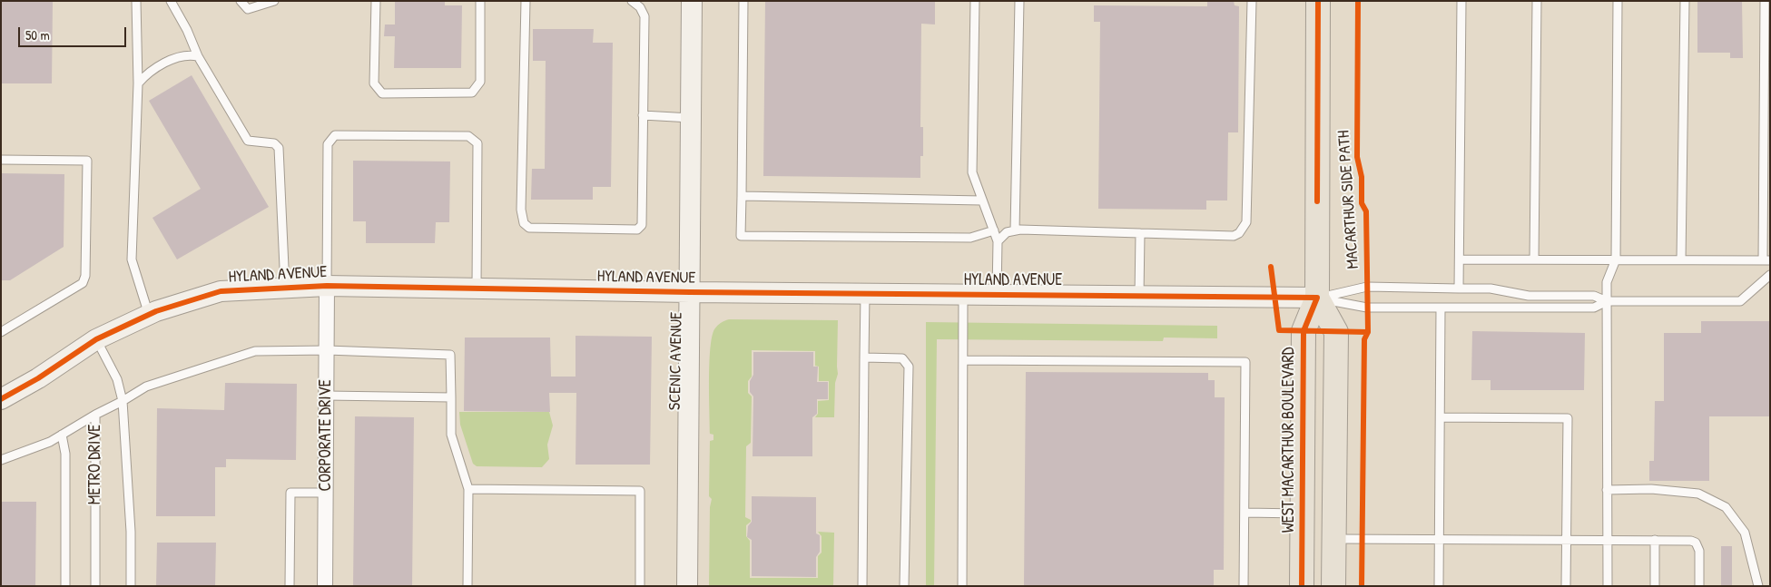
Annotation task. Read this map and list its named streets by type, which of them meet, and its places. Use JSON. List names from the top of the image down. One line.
{"streets":{"main road":["WEST MACARTHUR BOULEVARD"],"street":["HYLAND AVENUE","SCENIC AVENUE","CORPORATE DRIVE"],"lane":["METRO DRIVE"],"cycle path":["MACARTHUR SIDE PATH"]},"crossings":[["HYLAND AVENUE","SCENIC AVENUE"],["HYLAND AVENUE","CORPORATE DRIVE"],["HYLAND AVENUE","WEST MACARTHUR BOULEVARD"],["CORPORATE DRIVE","METRO DRIVE"]],"scale_bar":"50 m"}
